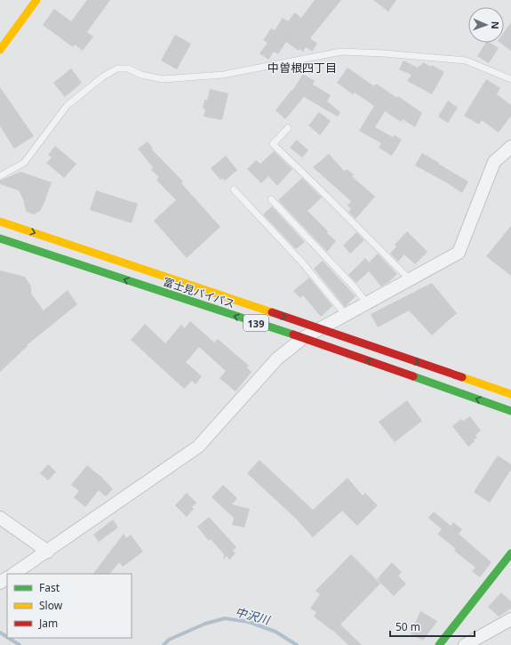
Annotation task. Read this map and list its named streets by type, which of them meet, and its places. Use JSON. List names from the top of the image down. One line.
{"streets":{"main road":["富士見バイパス","139"]},"districts":["中曽根四丁目"],"water":["中沢川"],"legend":["Fast","Slow","Jam"],"scale_bar":"50 m","north":"right"}
